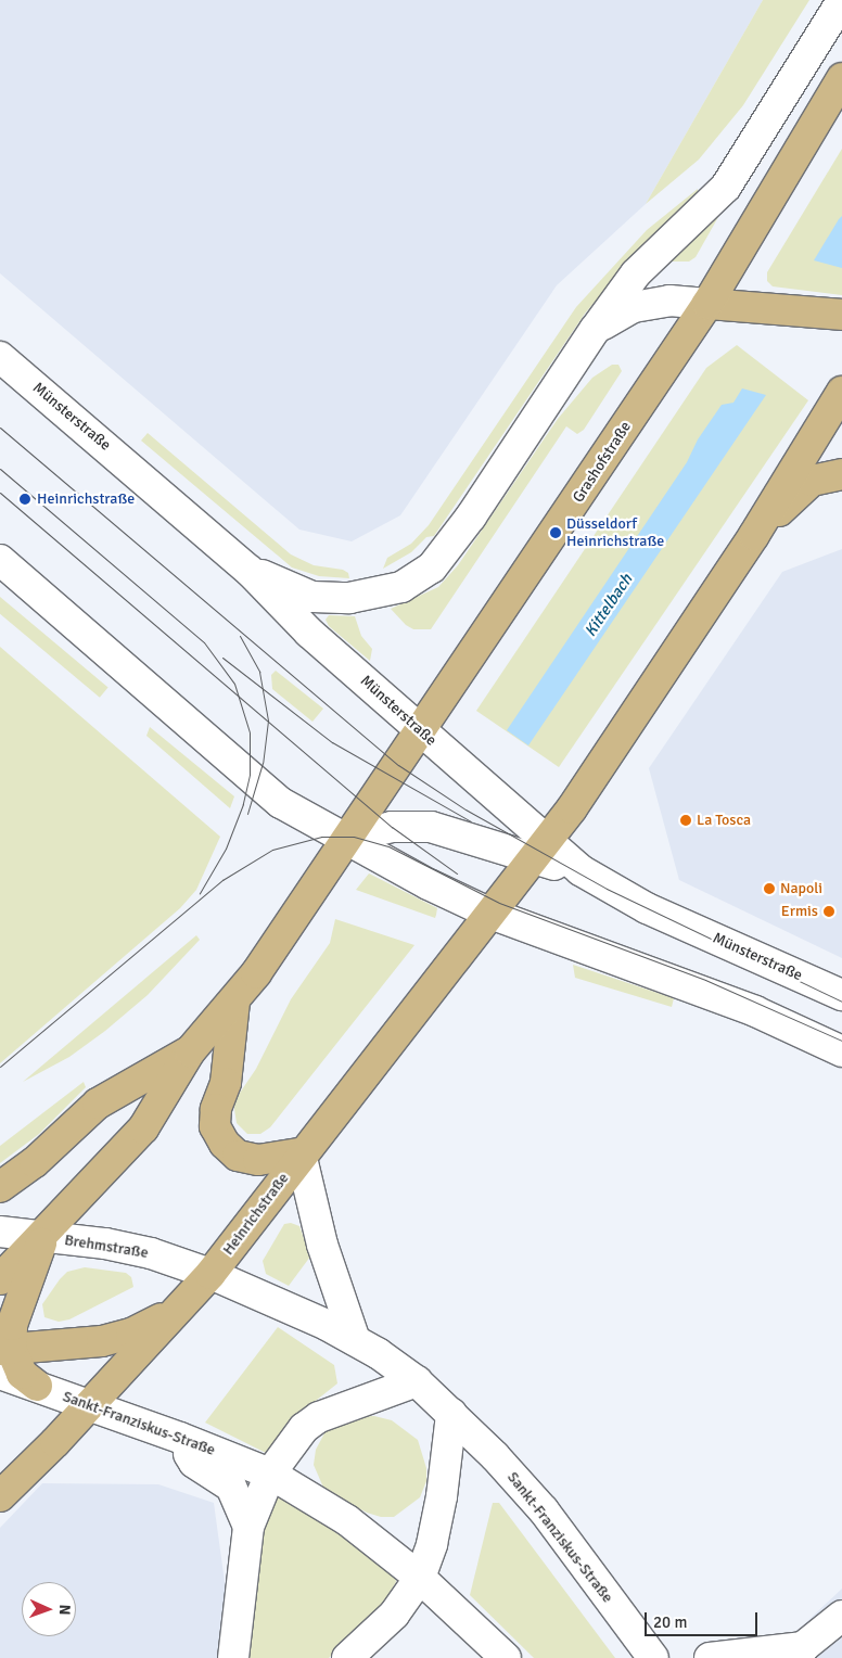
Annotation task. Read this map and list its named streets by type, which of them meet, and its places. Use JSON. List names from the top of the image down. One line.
{"streets":{"main road":["Münsterstraße","Grashofstraße","Heinrichstraße","Brehmstraße","Sankt-Franziskus-Straße"]},"crossings":[["Münsterstraße","Grashofstraße"],["Heinrichstraße","Brehmstraße"],["Heinrichstraße","Sankt-Franziskus-Straße"],["Brehmstraße","Sankt-Franziskus-Straße"]],"water":["Kittelbach"],"places":["Heinrichstraße","Düsseldorf Heinrichstraße","La Tosca","Napoli","Ermis"],"scale_bar":"20 m","north":"right"}
